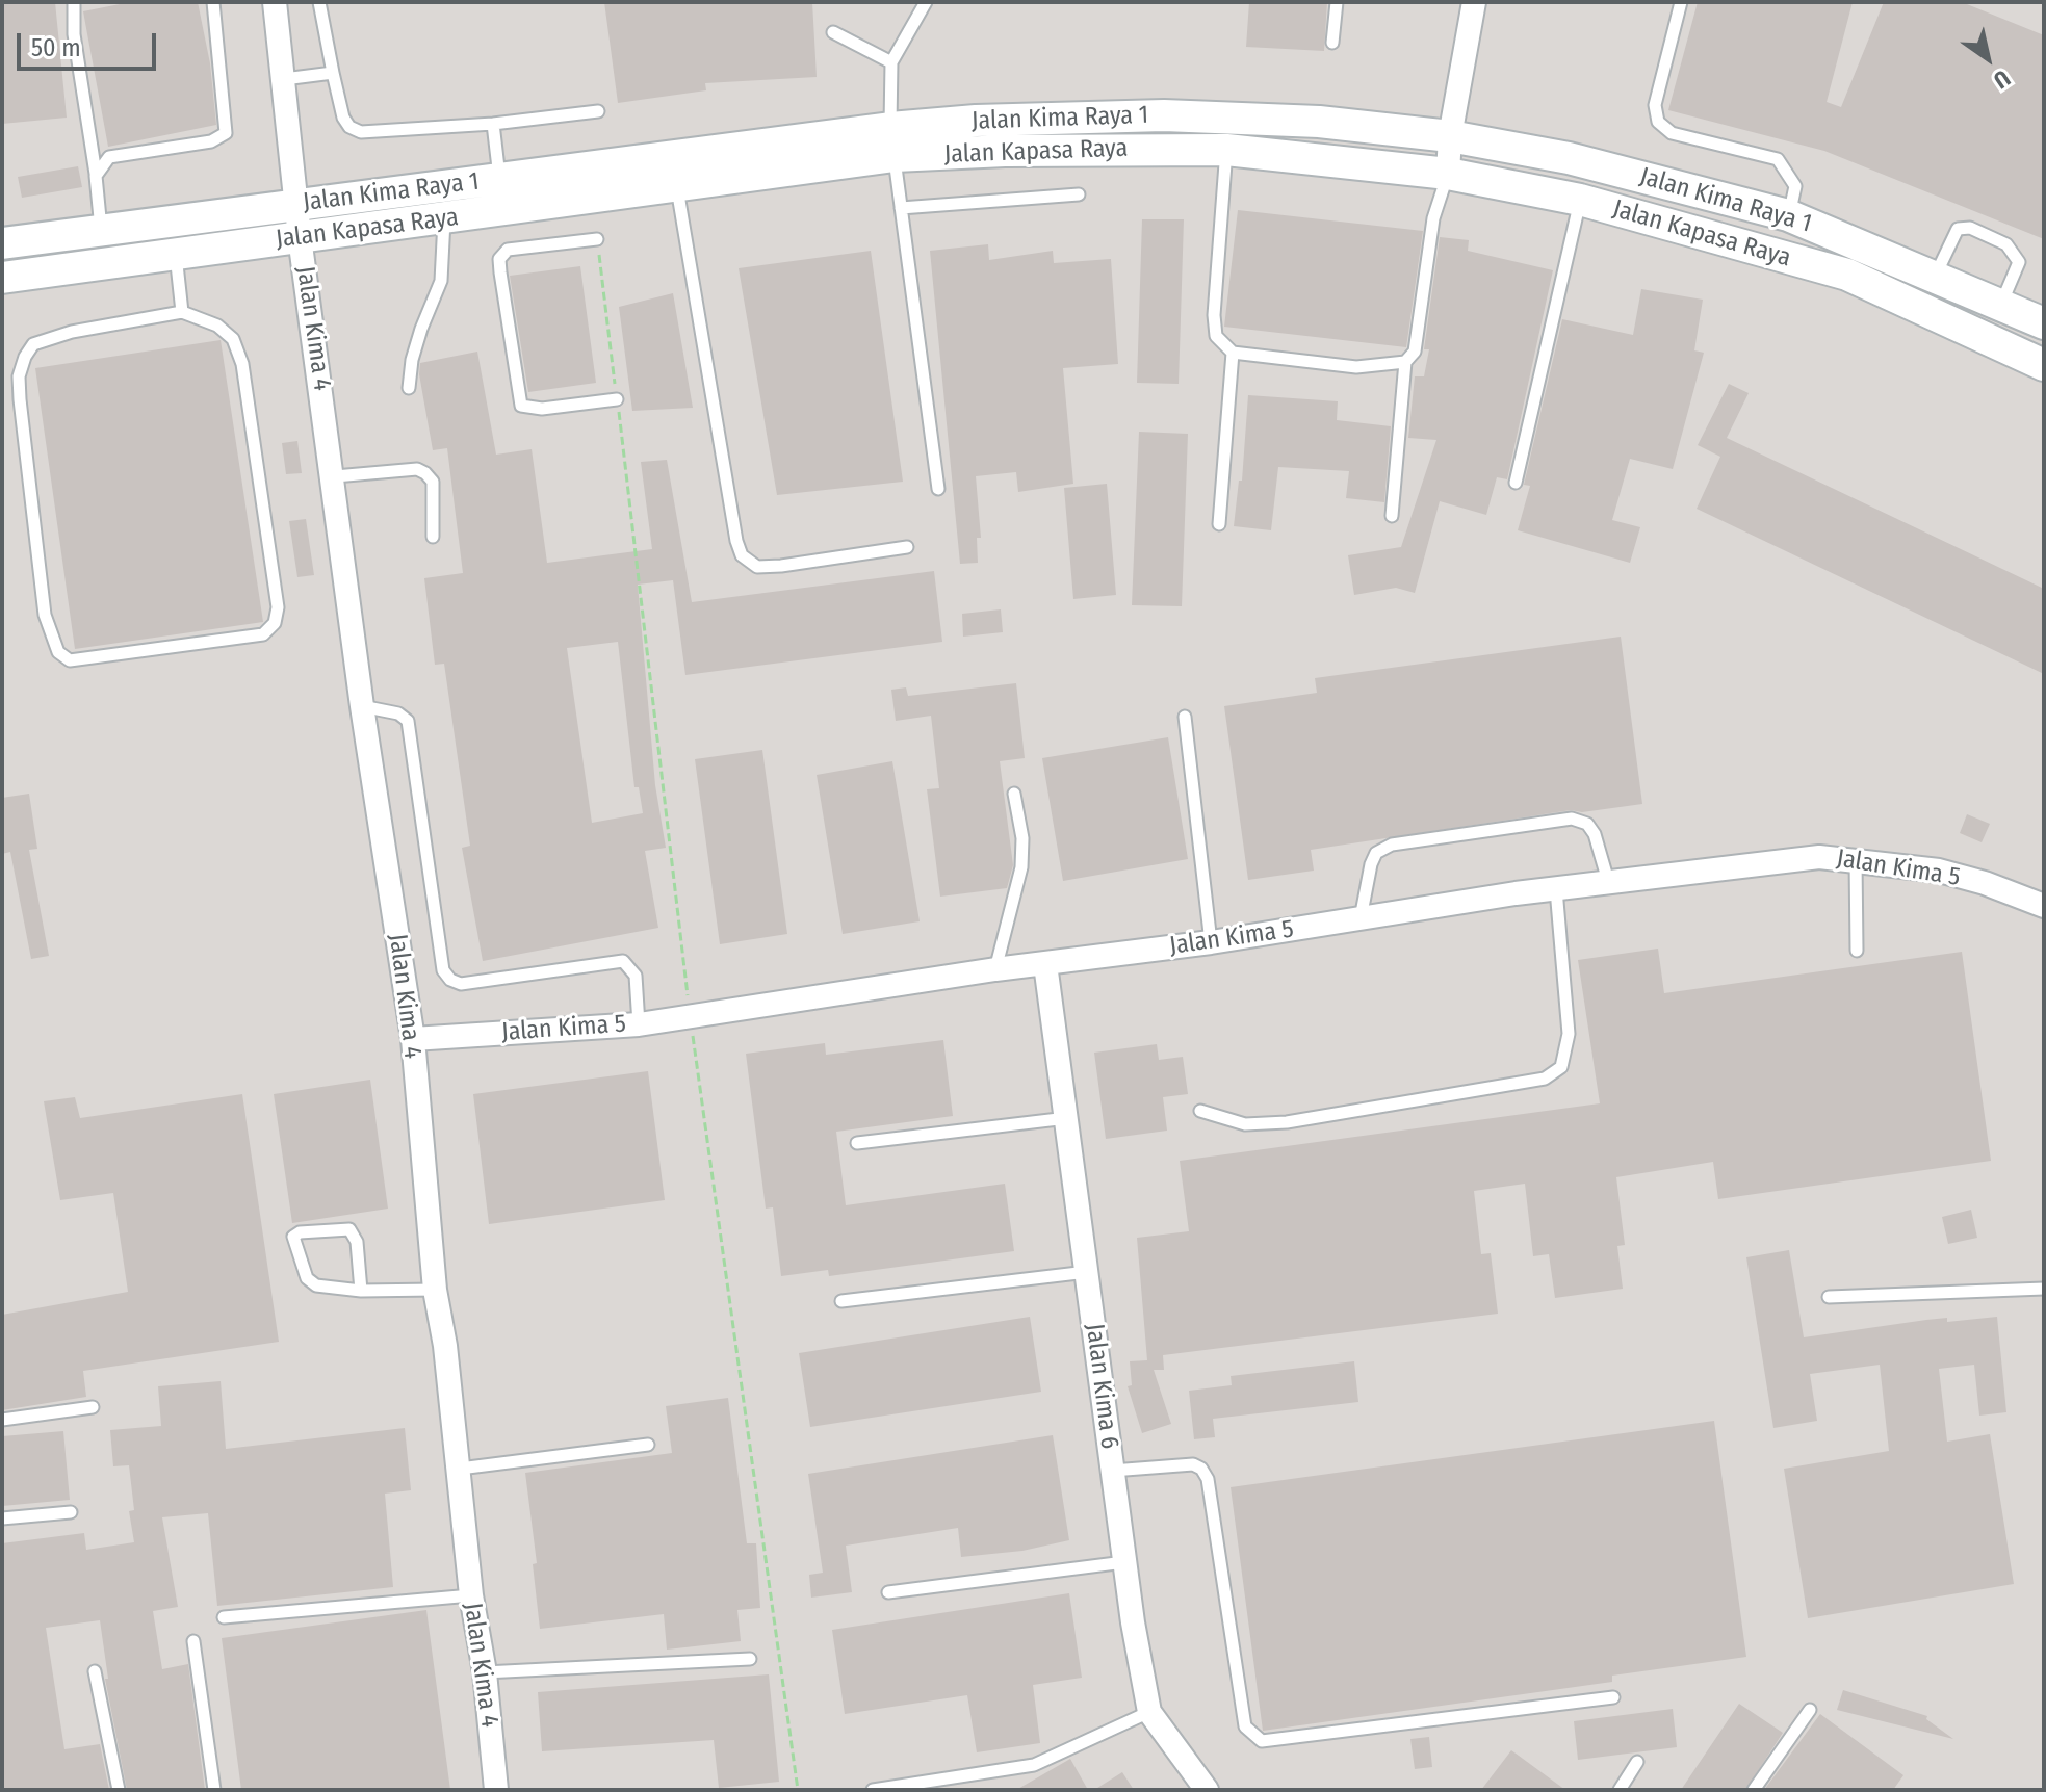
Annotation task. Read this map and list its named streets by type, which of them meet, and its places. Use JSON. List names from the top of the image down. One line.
{"streets":{"main road":["Jalan Kima Raya 1","Jalan Kapasa Raya"],"street":["Jalan Kima 4","Jalan Kima 5","Jalan Kima 6"]},"crossings":[["Jalan Kima Raya 1","Jalan Kapasa Raya"],["Jalan Kima Raya 1","Jalan Kima 4"],["Jalan Kapasa Raya","Jalan Kima 4"],["Jalan Kima 4","Jalan Kima 5"],["Jalan Kima 5","Jalan Kima 6"]],"scale_bar":"50 m","north":"bottom right"}
